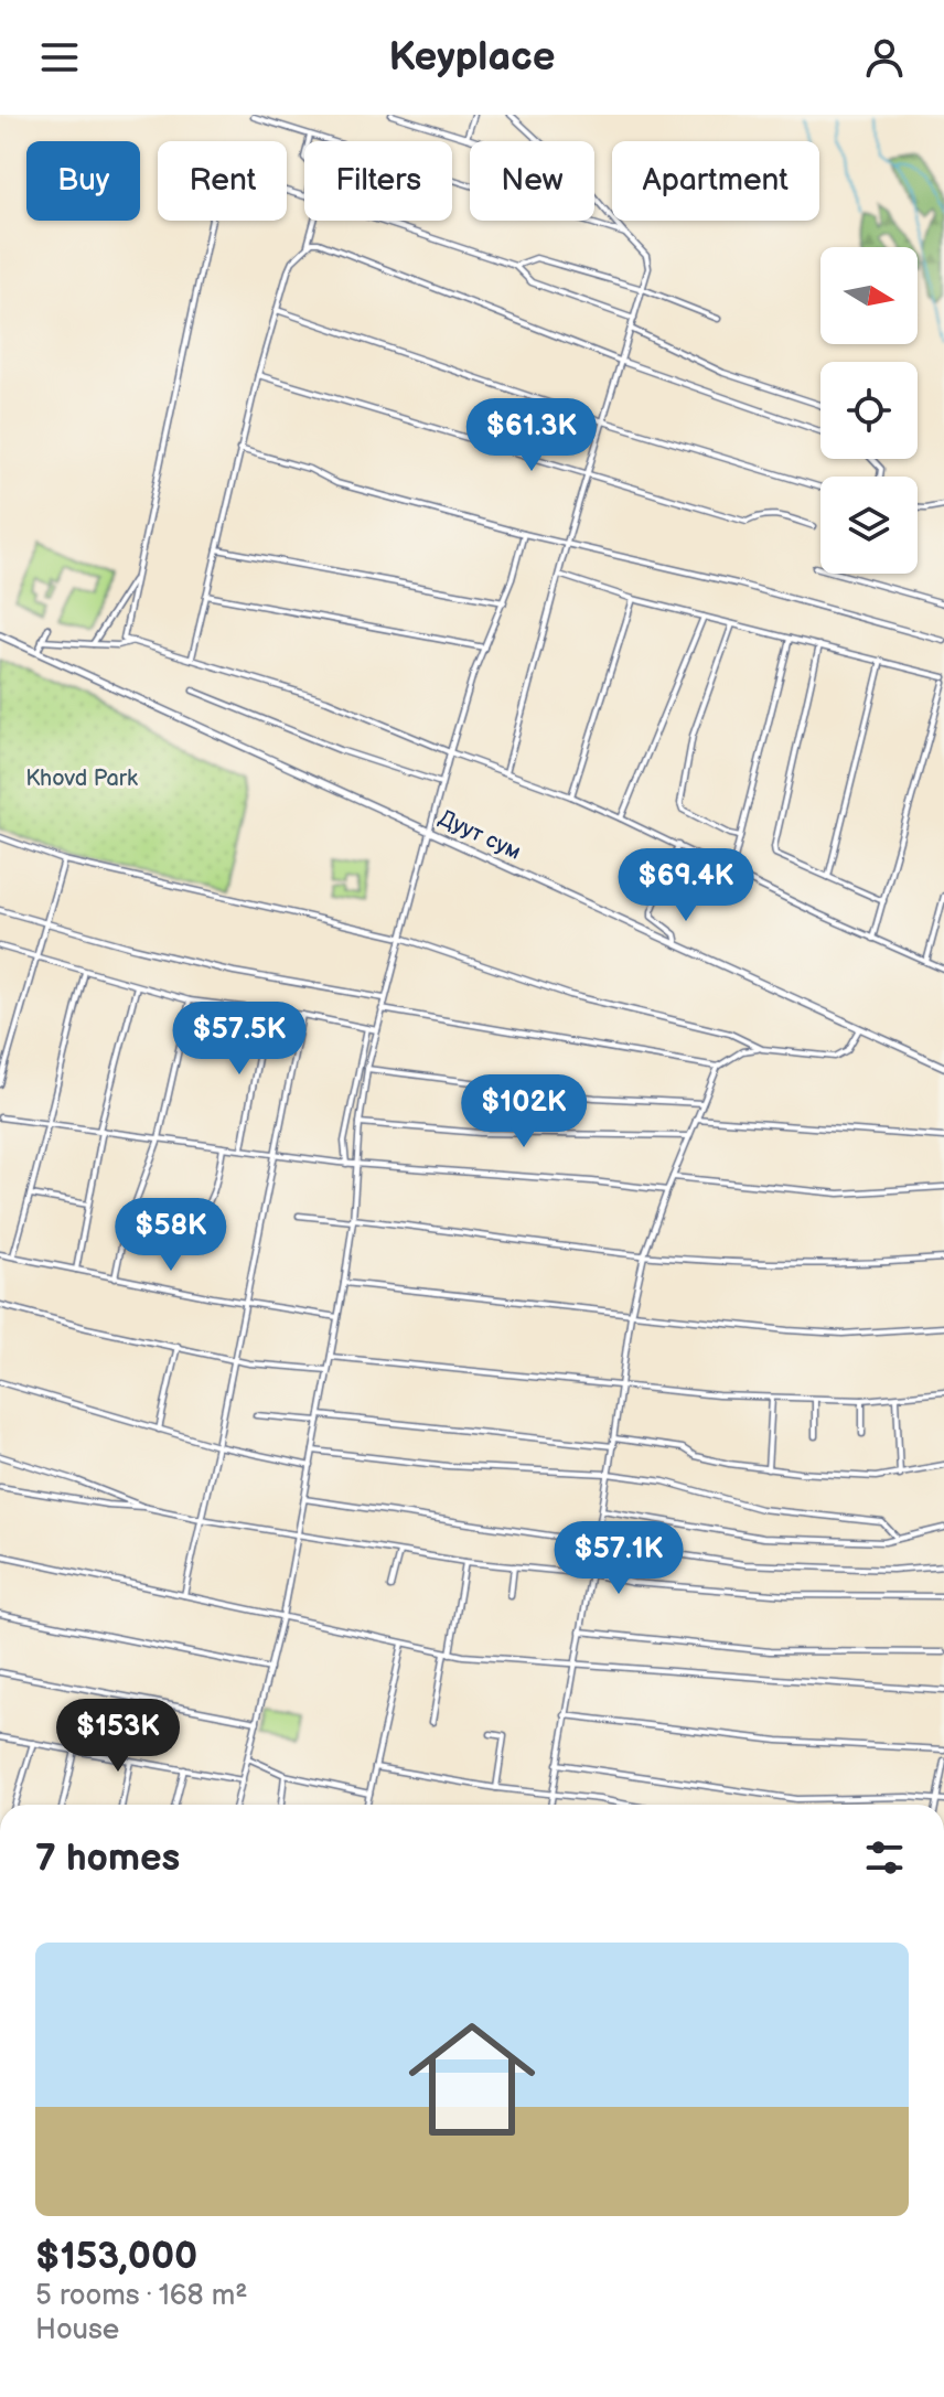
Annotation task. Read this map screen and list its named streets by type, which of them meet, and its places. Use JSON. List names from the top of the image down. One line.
{"streets":{"main road":["Дуут сум"]},"parks":["Khovd Park"],"north":"right","page":{"header":"Keyplace","chip":["Buy","Rent","Filters","New","Apartment"],"price":["$61.3K","$69.4K","$57.5K","$102K","$58K","$57.1K","$153K"],"heading":"7 homes","list":[{"name":"$153,000","note":"5 rooms · 168 m² · House"}]}}
